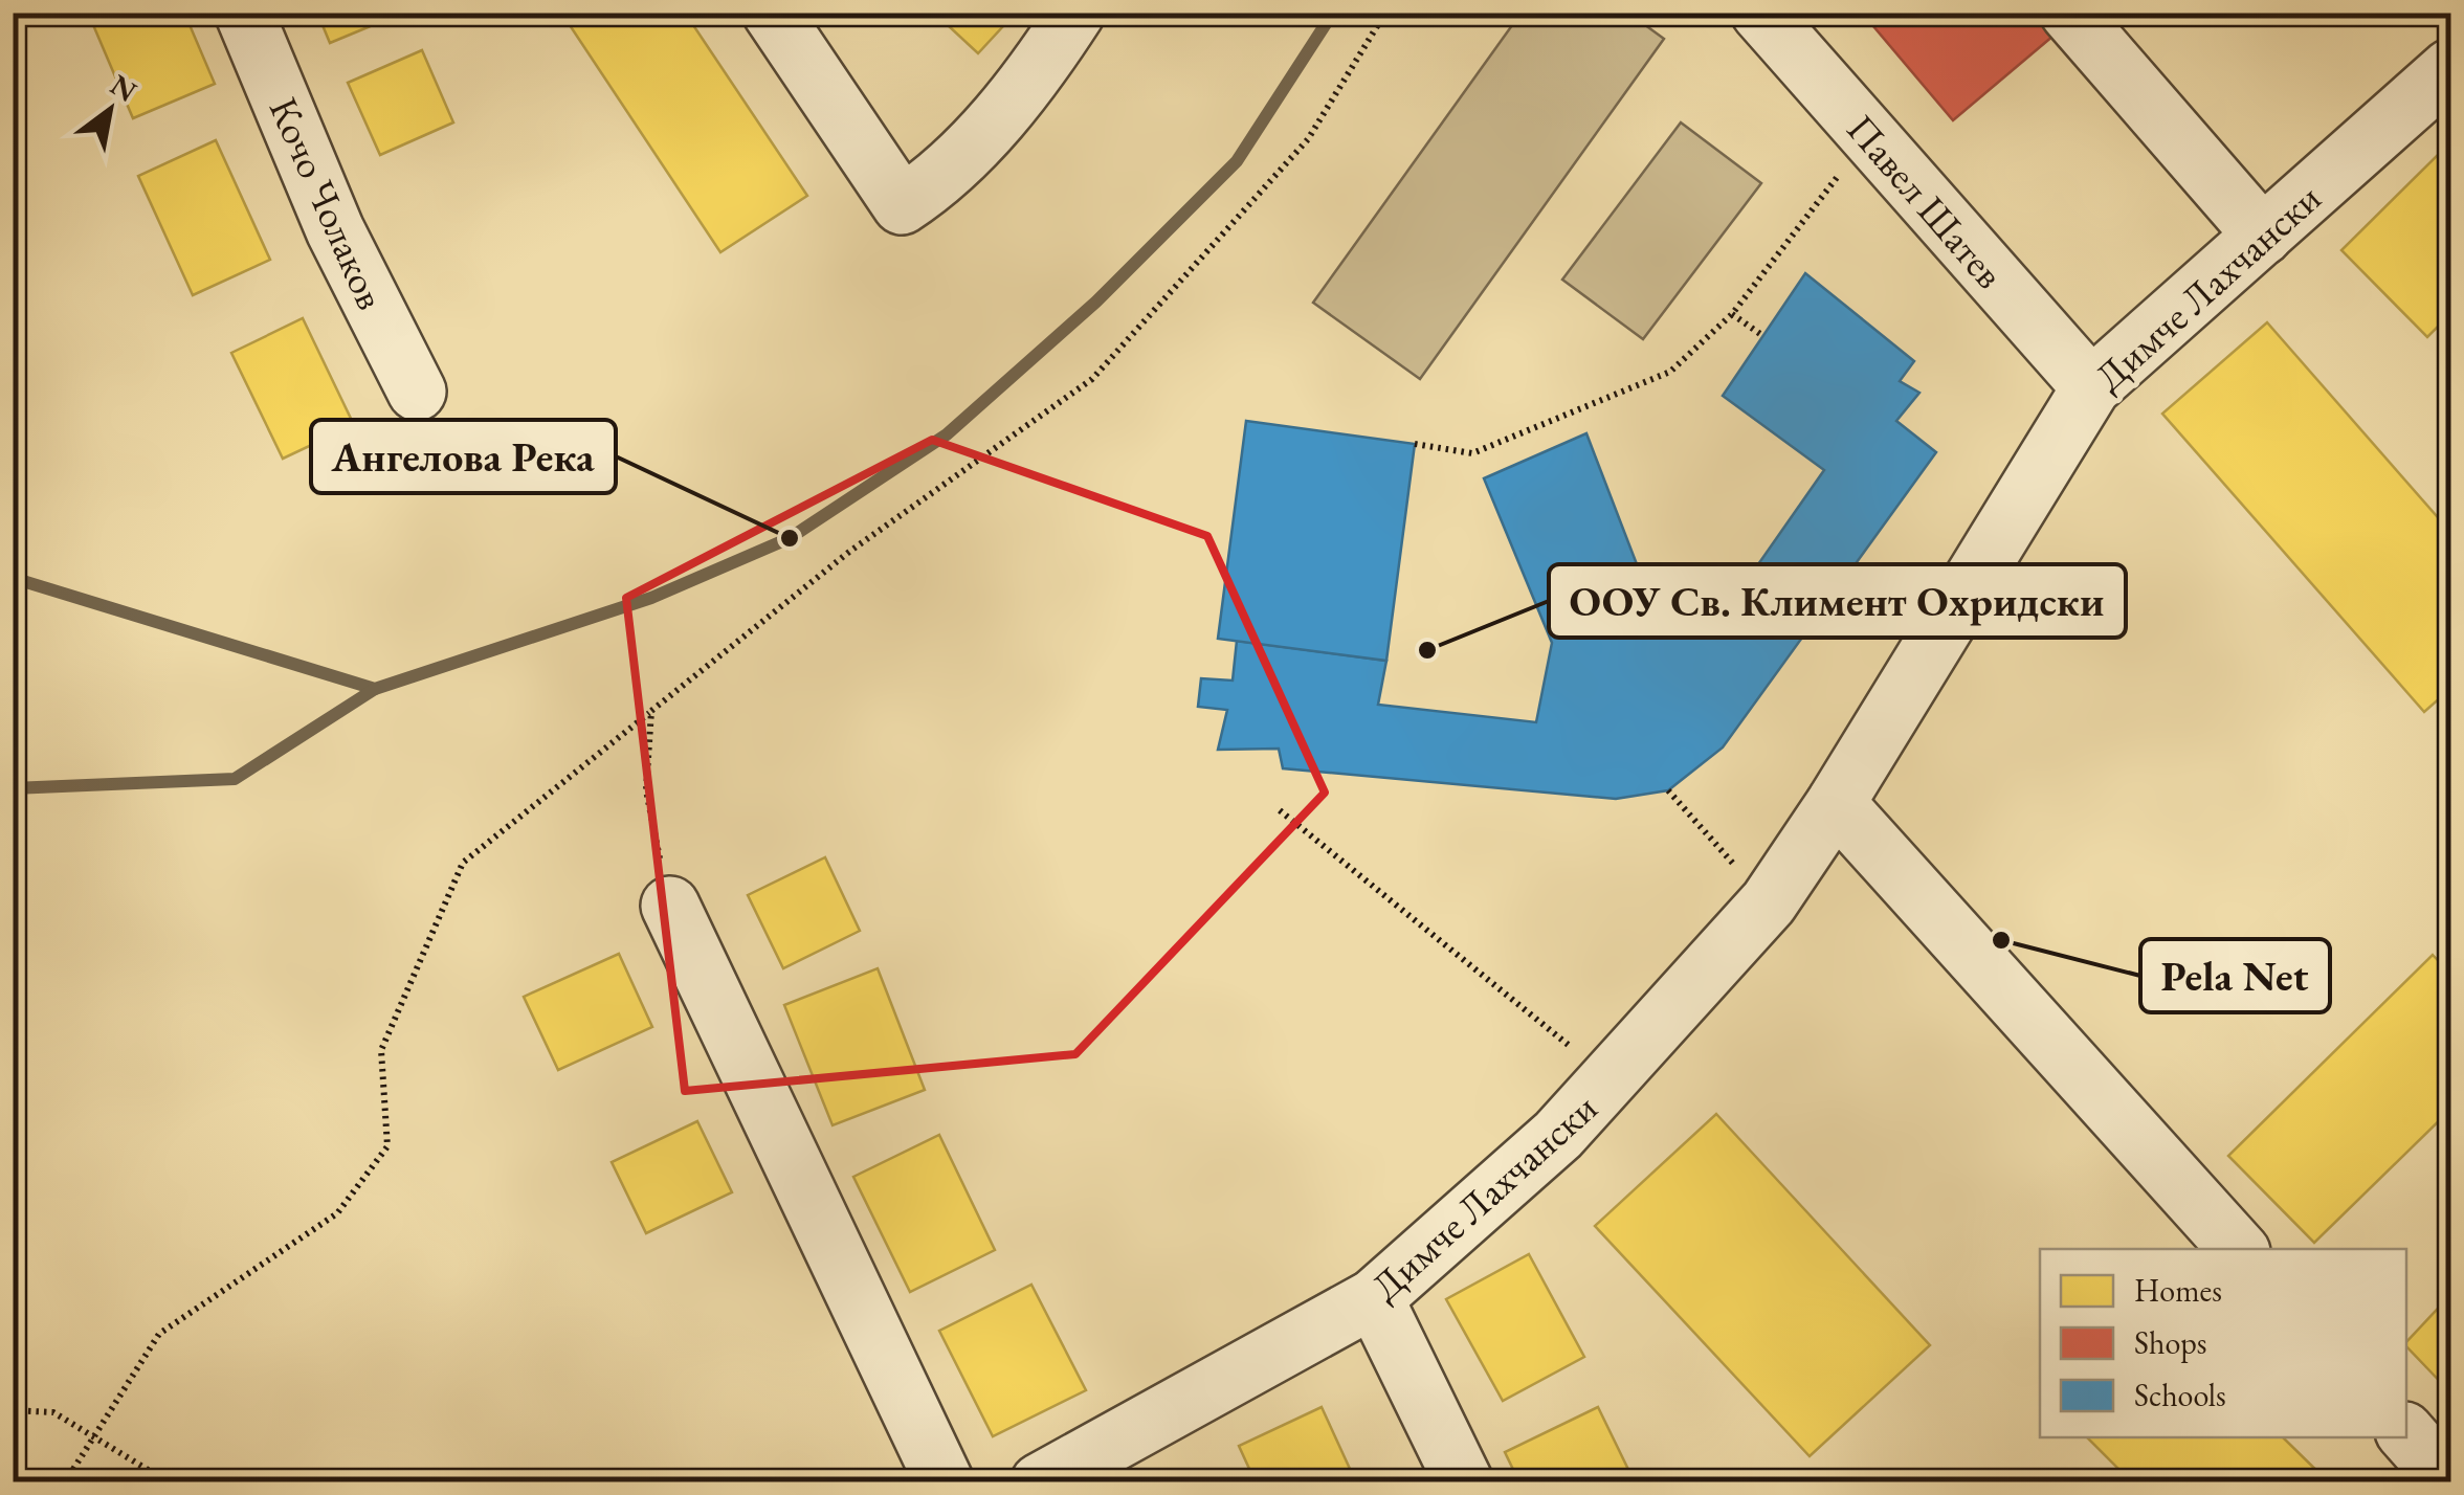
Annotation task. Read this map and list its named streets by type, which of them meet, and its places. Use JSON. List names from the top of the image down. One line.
{"streets":{"street":["Павел Шатев","Кочо Чолаков","Димче Лахчански"]},"crossings":[["Павел Шатев","Димче Лахчански"]],"places":["Ангелова Река","ООУ Св. Климент Охридски","Pela Net"],"legend":["Homes","Shops","Schools"],"north":"top right"}
